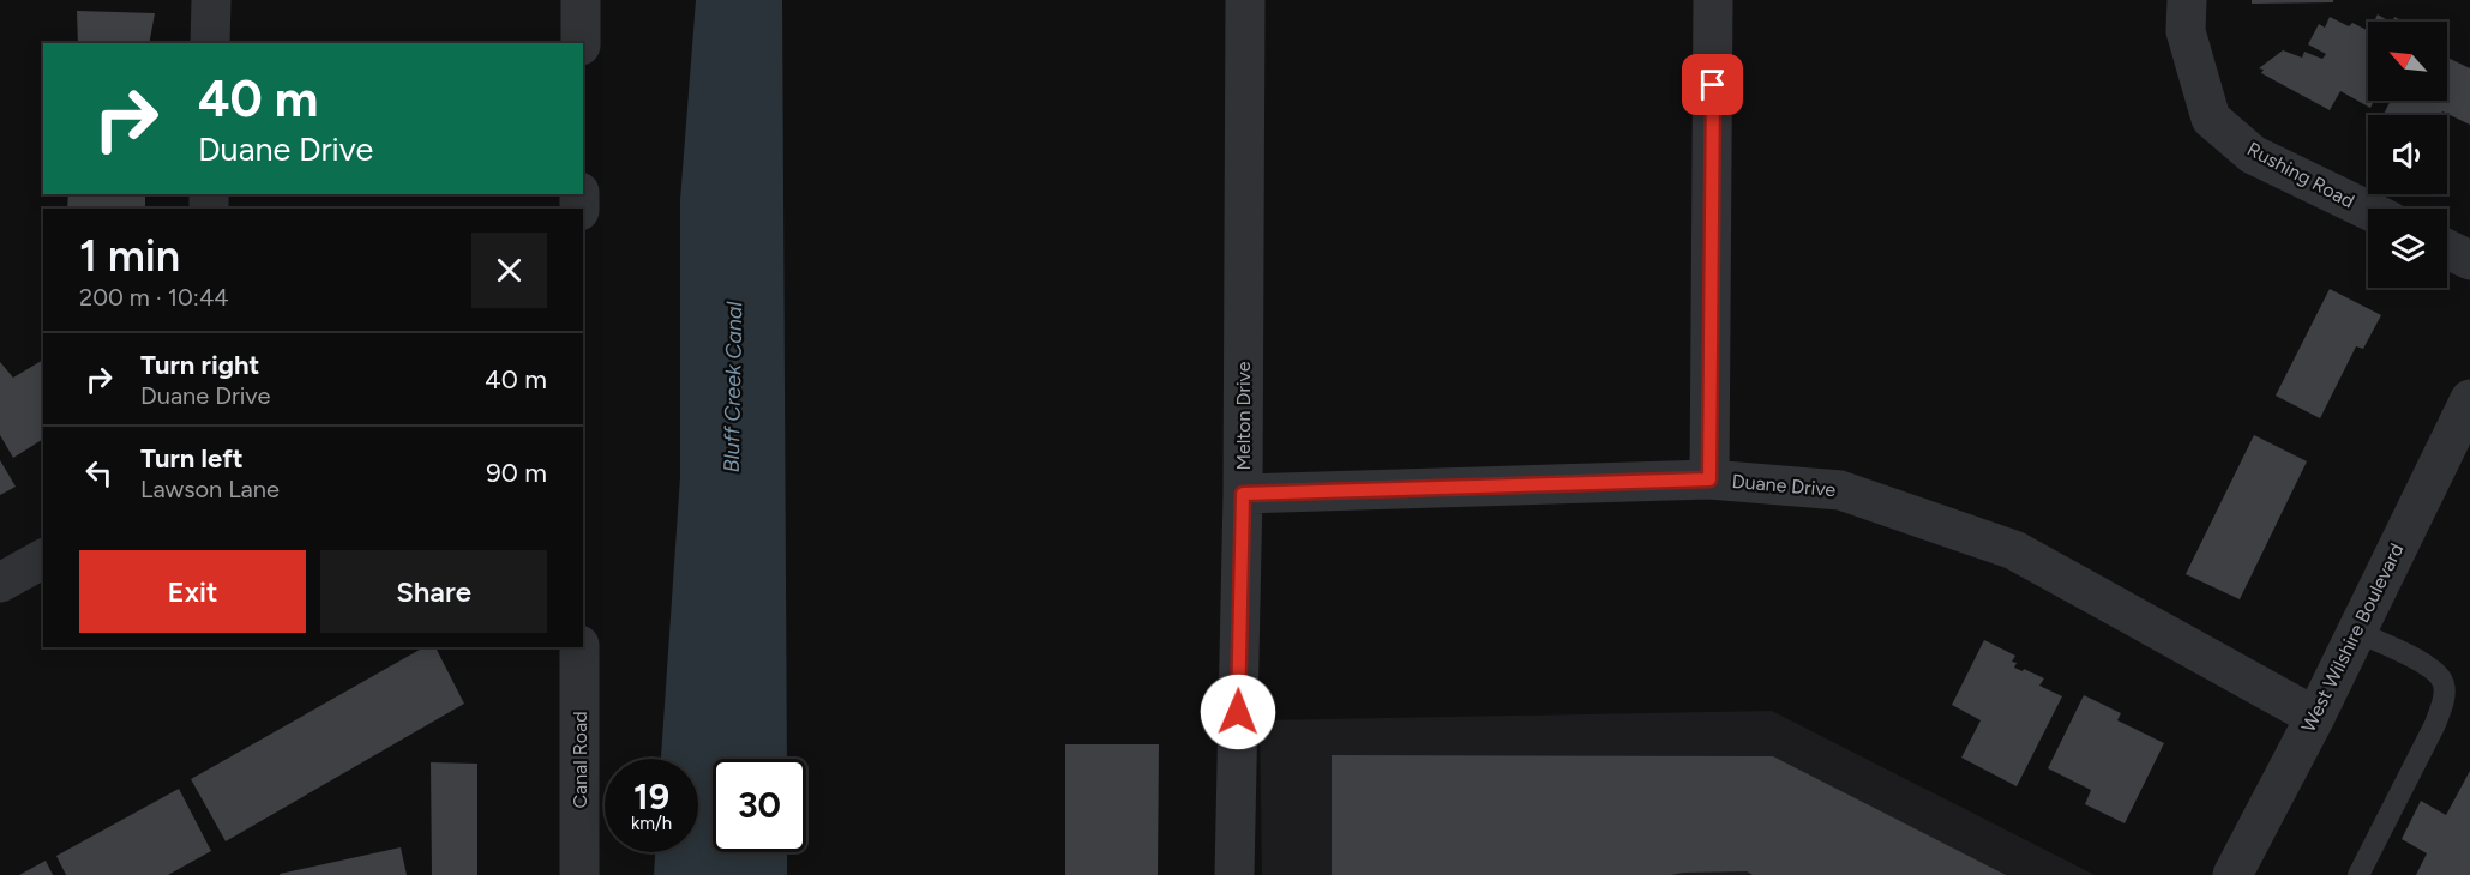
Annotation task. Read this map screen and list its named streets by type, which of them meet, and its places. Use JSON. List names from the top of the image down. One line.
{"streets":{"street":["Rushing Road","Melton Drive","Duane Drive","West Wilshire Boulevard","Canal Road"]},"crossings":[["Melton Drive","Duane Drive"],["Duane Drive","West Wilshire Boulevard"]],"water":["Bluff Creek Canal"],"north":"top left","page":{"turn":["40 m","Duane Drive"],"heading":["1 min","200 m · 10:44"],"list":[{"name":"Turn right","note":"Duane Drive","value":"40 m"},{"name":"Turn left","note":"Lawson Lane","value":"90 m"}],"buttons":["Exit","Share"],"speed":"19 km/h","limit":"30"}}
